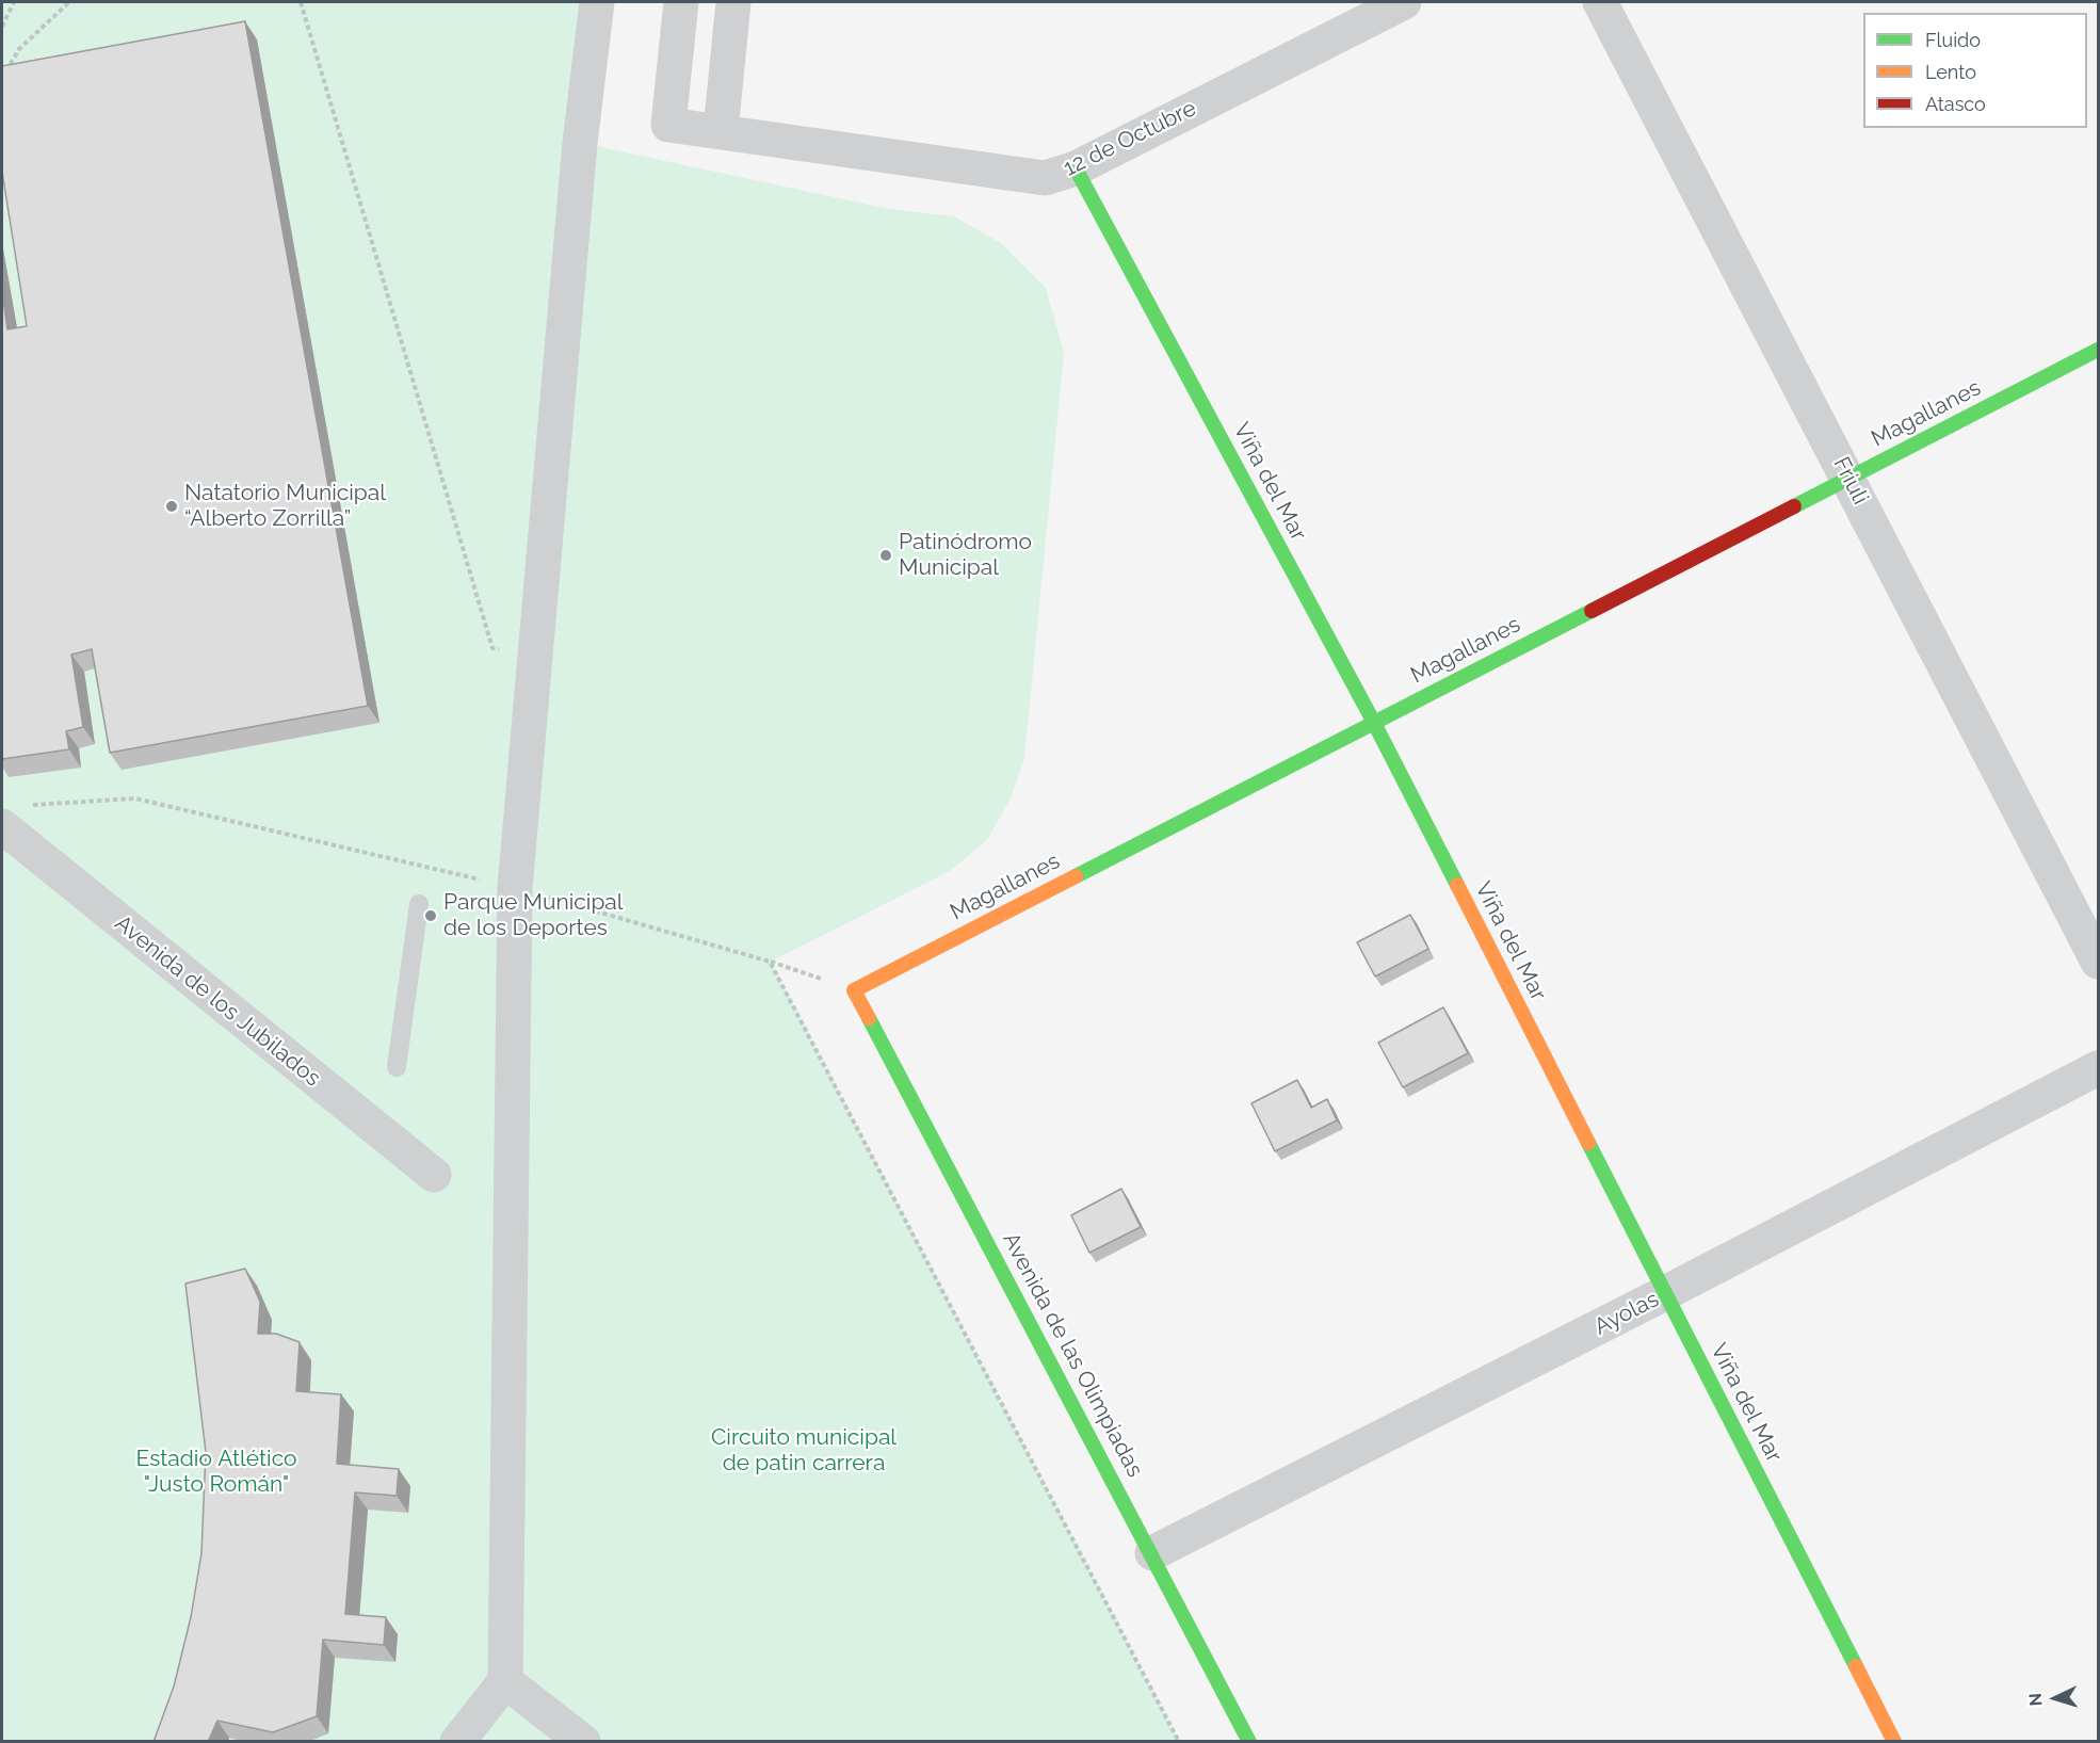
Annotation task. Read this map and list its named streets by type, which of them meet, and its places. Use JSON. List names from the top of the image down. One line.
{"streets":{"street":["12 de Octubre","Magallanes","Friuli","Viña del Mar","Avenida de los Jubilados","Ayolas","Avenida de las Olimpiadas"]},"crossings":[["12 de Octubre","Viña del Mar"],["Magallanes","Friuli"],["Magallanes","Viña del Mar"],["Magallanes","Avenida de las Olimpiadas"],["Viña del Mar","Ayolas"],["Ayolas","Avenida de las Olimpiadas"]],"parks":["Circuito municipal de patin carrera","Estadio Atlético \"Justo Román\""],"places":["Natatorio Municipal “Alberto Zorrilla”","Patinódromo Municipal","Parque Municipal de los Deportes"],"legend":["Fluido","Lento","Atasco"],"north":"left"}
